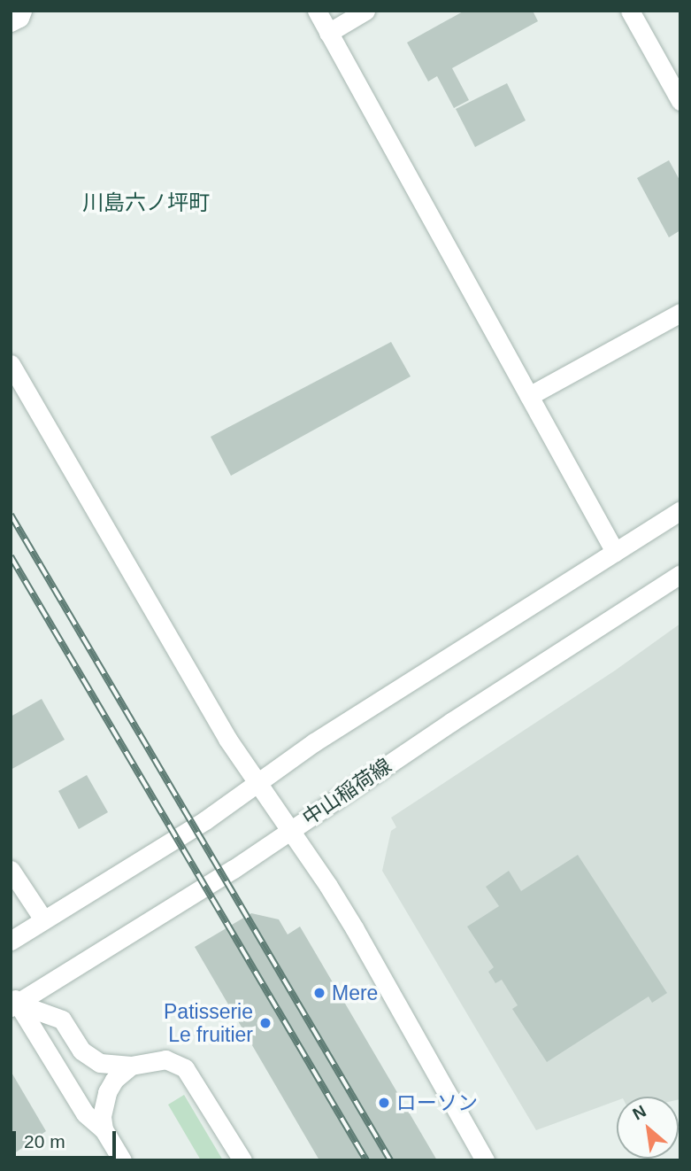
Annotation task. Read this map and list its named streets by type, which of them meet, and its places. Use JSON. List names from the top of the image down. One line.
{"streets":{"main road":["中山稲荷線"]},"districts":["川島六ノ坪町"],"places":["Mere","Patisserie Le fruitier","ローソン"],"scale_bar":"20 m","north":"top left"}
